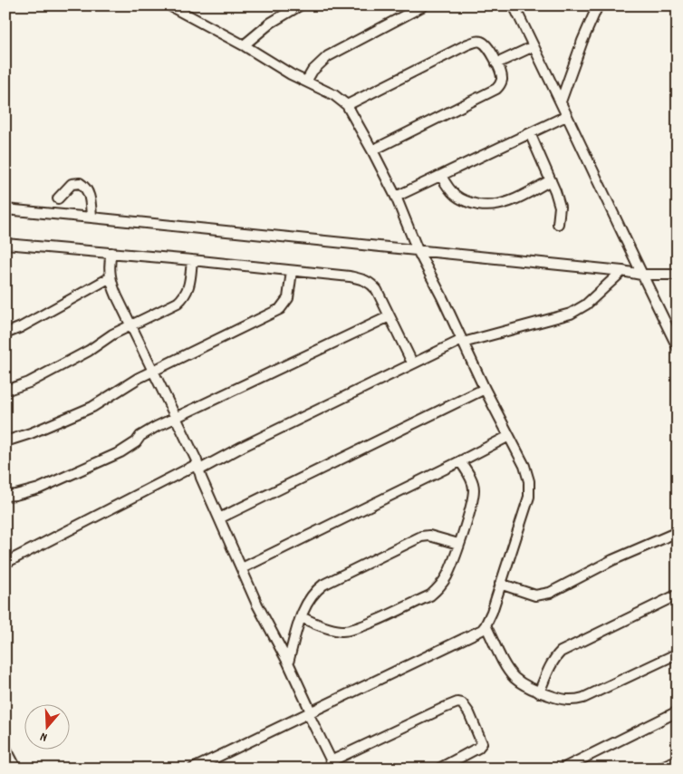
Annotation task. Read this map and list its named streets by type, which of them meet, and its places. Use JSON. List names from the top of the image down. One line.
{"north":"bottom"}
